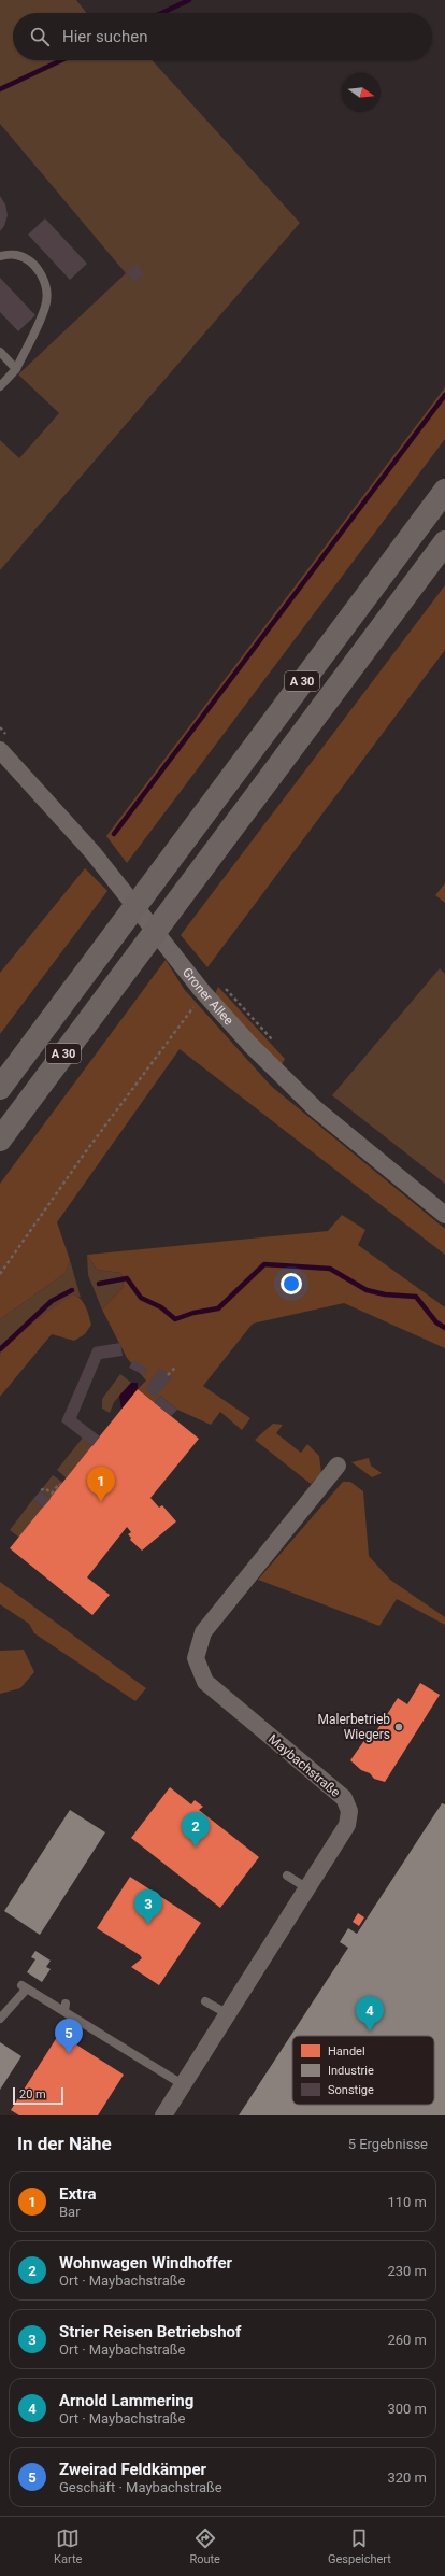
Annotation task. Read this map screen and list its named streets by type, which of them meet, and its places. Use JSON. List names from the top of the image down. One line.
{"streets":{"highway":["A 30"],"street":["Groner Allee","Maybachstraße"]},"places":["Malerbetrieb Wiegers"],"legend":["Handel","Industrie","Sonstige"],"scale_bar":"20 m","north":"right","page":{"search":"Hier suchen","pins":["1","2","3","4","5"],"scale":"20 m","heading":["In der Nähe","5 Ergebnisse"],"list":[{"mark":"1","name":"Extra","note":"Bar","value":"110 m"},{"mark":"2","name":"Wohnwagen Windhoffer","note":"Ort · Maybachstraße","value":"230 m"},{"mark":"3","name":"Strier Reisen Betriebshof","note":"Ort · Maybachstraße","value":"260 m"},{"mark":"4","name":"Arnold Lammering","note":"Ort · Maybachstraße","value":"300 m"},{"mark":"5","name":"Zweirad Feldkämper","note":"Geschäft · Maybachstraße","value":"320 m"}],"nav":["Karte","Route","Gespeichert"]}}
